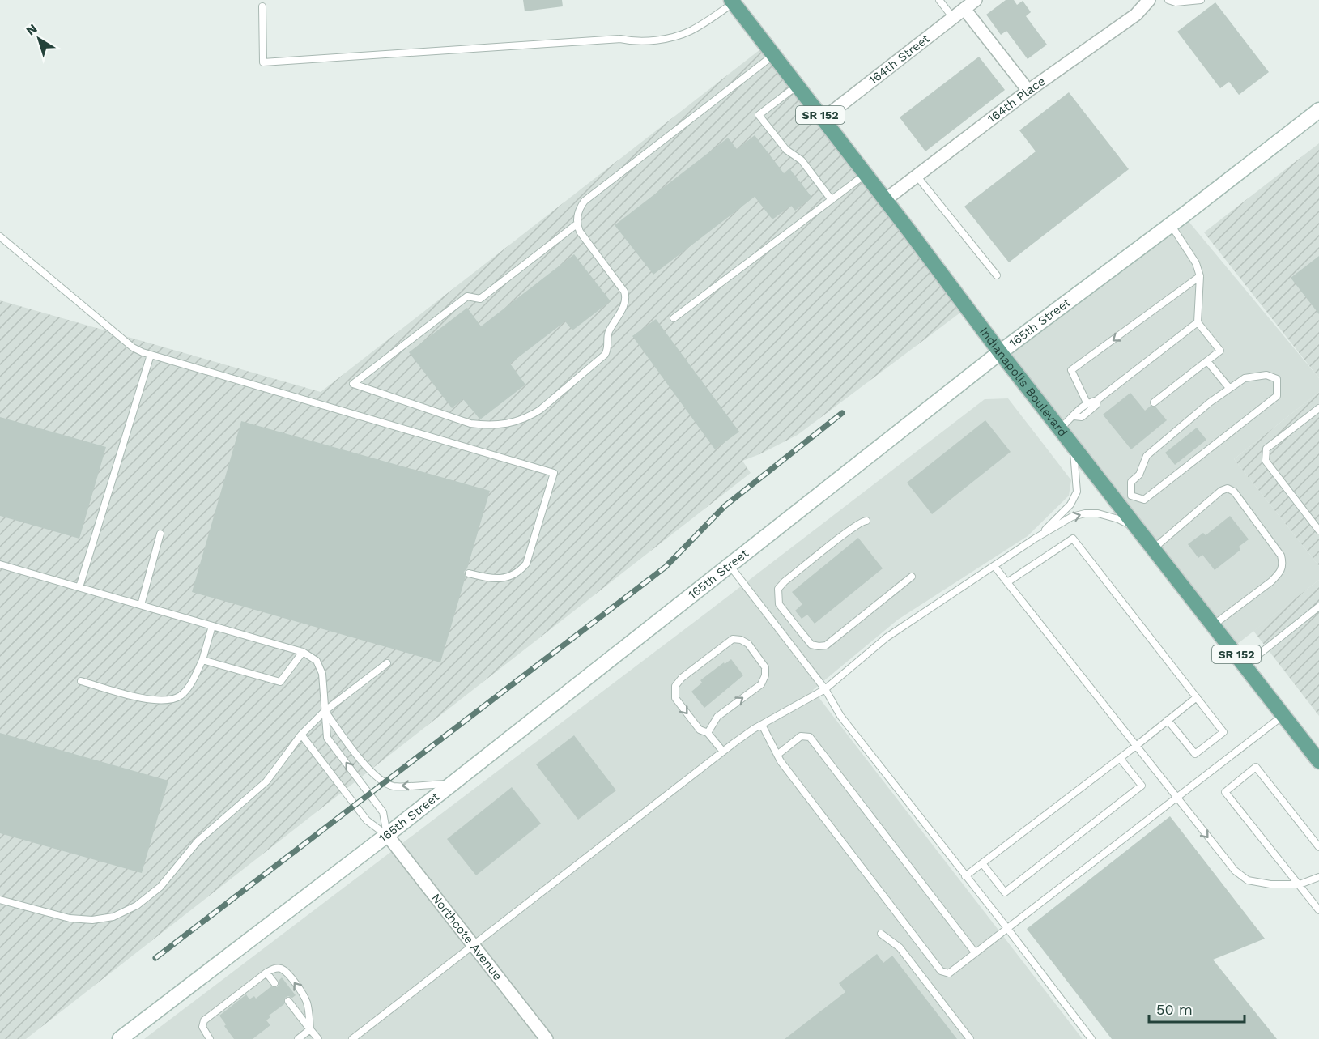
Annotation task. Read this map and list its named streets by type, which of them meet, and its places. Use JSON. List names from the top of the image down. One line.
{"streets":{"main road":["SR 152","165th Street","Indianapolis Boulevard"],"street":["164th Street","164th Place","Northcote Avenue"]},"crossings":[["164th Street","Indianapolis Boulevard"],["164th Place","Indianapolis Boulevard"],["165th Street","Indianapolis Boulevard"],["165th Street","Northcote Avenue"]],"scale_bar":"50 m","north":"top left"}
